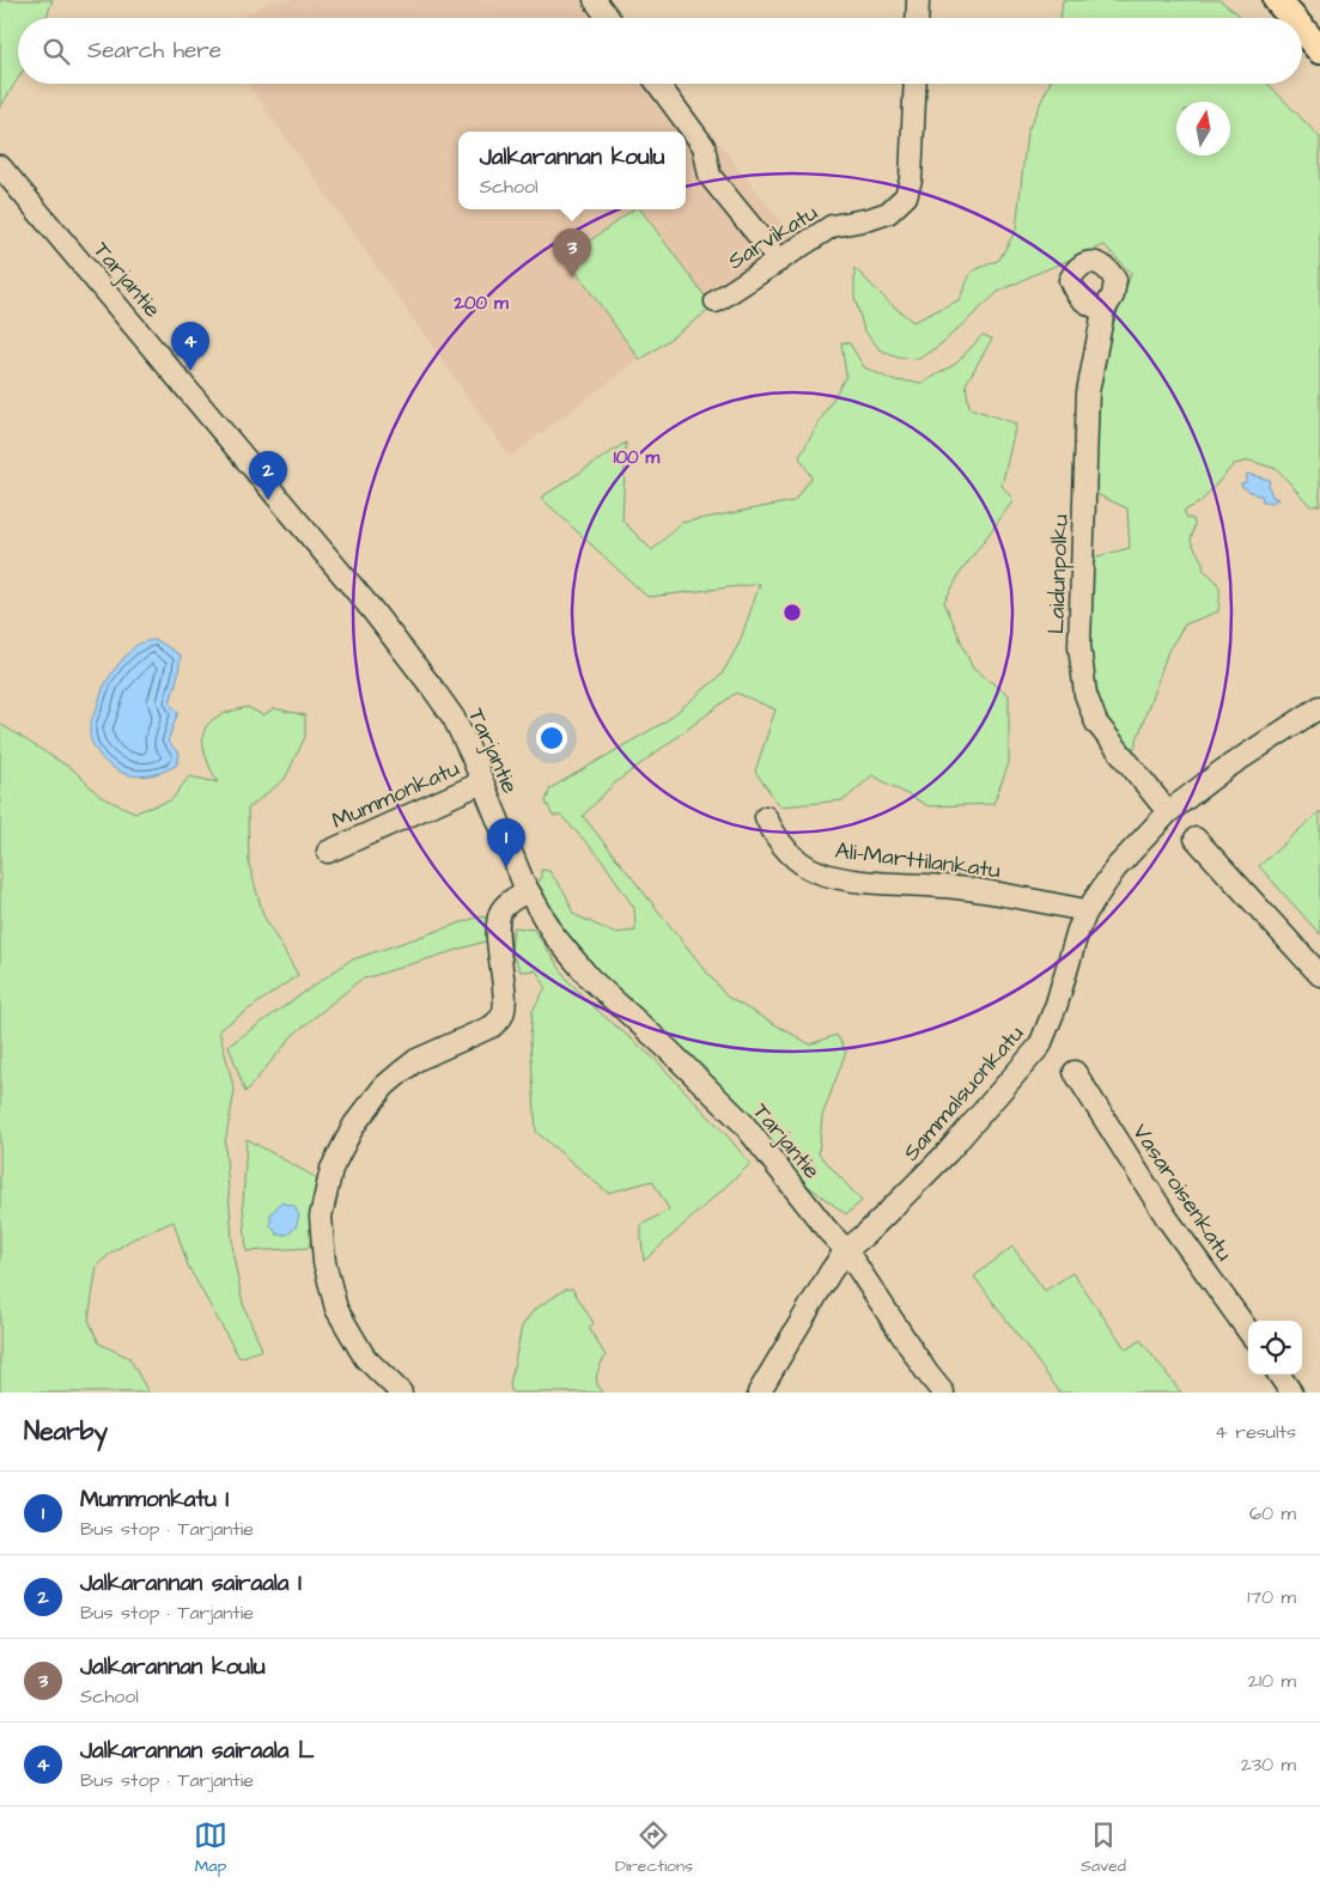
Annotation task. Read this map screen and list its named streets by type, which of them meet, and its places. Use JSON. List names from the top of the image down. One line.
{"streets":{"street":["Sarvikatu","Tarjantie","Laidunpolku","Mummonkatu","Ali-Marttilankatu","Sammalsuonkatu","Vasaroisenkatu"]},"crossings":[["Tarjantie","Mummonkatu"],["Tarjantie","Sammalsuonkatu"],["Laidunpolku","Sammalsuonkatu"],["Ali-Marttilankatu","Sammalsuonkatu"]],"north":"top","page":{"search":"Search here","popup":["Jalkarannan koulu","School"],"pins":["3","4","2","1"],"heading":["Nearby","4 results"],"list":[{"mark":"1","name":"Mummonkatu I","note":"Bus stop · Tarjantie","value":"60 m"},{"mark":"2","name":"Jalkarannan sairaala I","note":"Bus stop · Tarjantie","value":"170 m"},{"mark":"3","name":"Jalkarannan koulu","note":"School","value":"210 m"},{"mark":"4","name":"Jalkarannan sairaala L","note":"Bus stop · Tarjantie","value":"230 m"}],"nav":["Map","Directions","Saved"]},"rings":["200 m","100 m"]}
